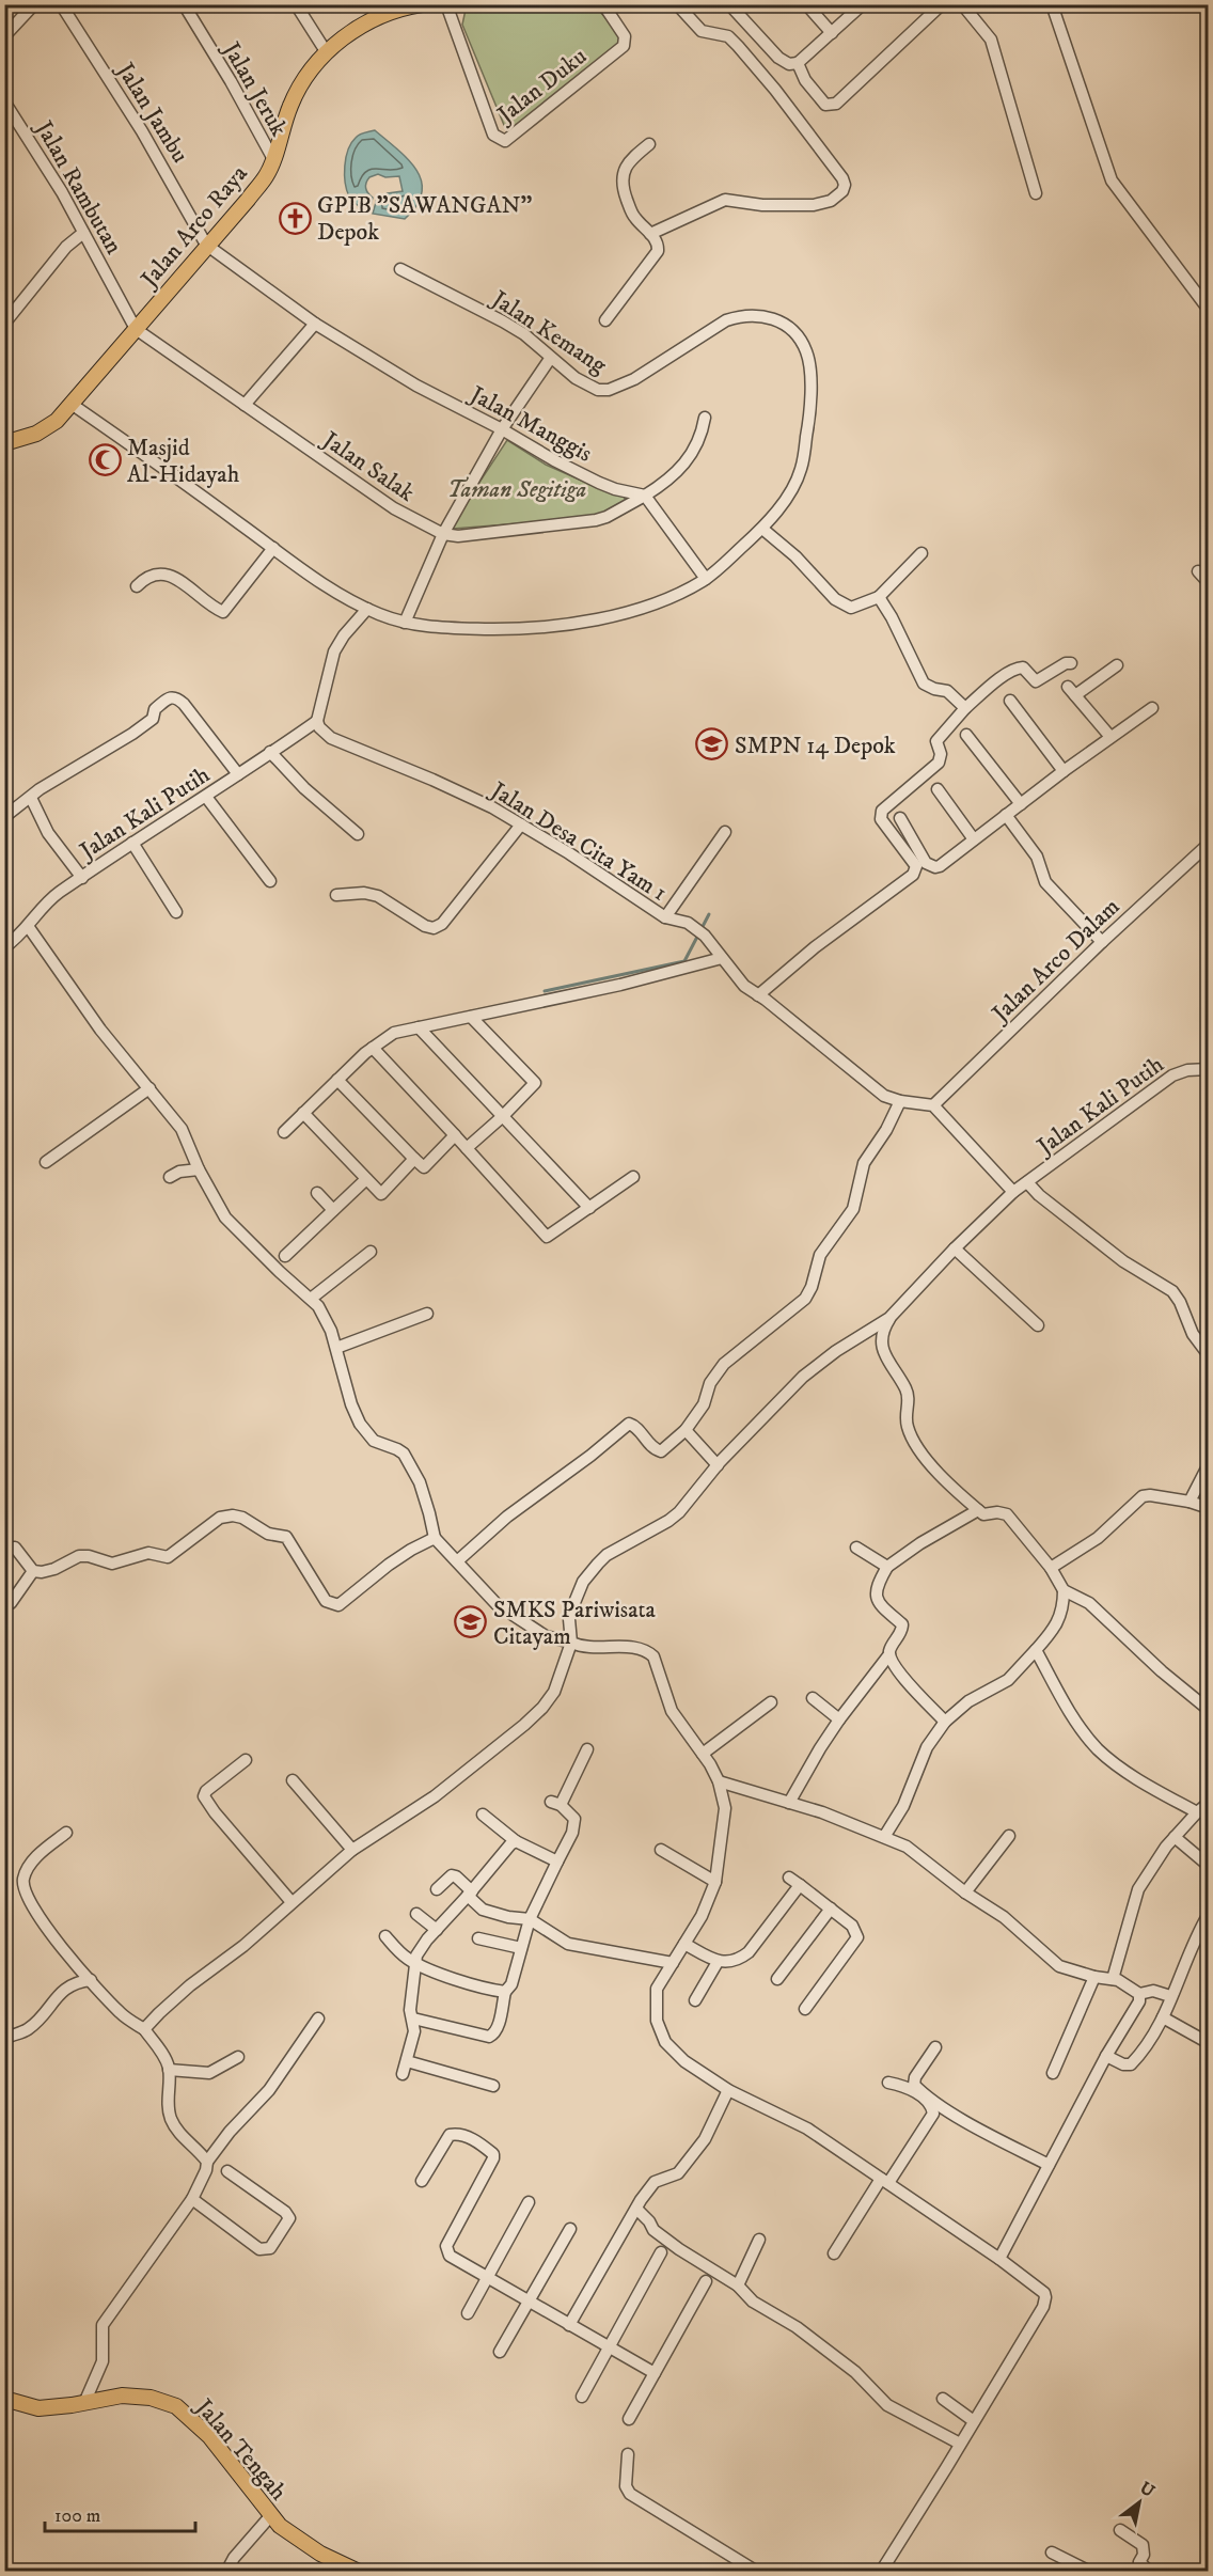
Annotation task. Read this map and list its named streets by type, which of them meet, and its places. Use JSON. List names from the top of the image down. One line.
{"streets":{"main road":["Jalan Arco Raya","Jalan Tengah"],"street":["Jalan Duku","Jalan Jeruk","Jalan Jambu","Jalan Rambutan","Jalan Kemang","Jalan Manggis","Jalan Salak","Jalan Kali Putih","Jalan Desa Cita Yam 1","Jalan Arco Dalam"]},"crossings":[["Jalan Jeruk","Jalan Arco Raya"],["Jalan Jambu","Jalan Arco Raya"],["Jalan Jambu","Jalan Manggis"],["Jalan Rambutan","Jalan Arco Raya"],["Jalan Rambutan","Jalan Salak"],["Jalan Arco Raya","Jalan Kemang"],["Jalan Arco Raya","Jalan Manggis"],["Jalan Arco Raya","Jalan Salak"],["Jalan Manggis","Jalan Salak"],["Jalan Kali Putih","Jalan Desa Cita Yam 1"]],"parks":["Taman Segitiga"],"places":{"church":["GPIB \"SAWANGAN\" Depok"],"mosque":["Masjid Al-Hidayah"],"school or university":["SMPN 14 Depok","SMKS Pariwisata Citayam"]},"scale_bar":"100 m","north":"top right"}
